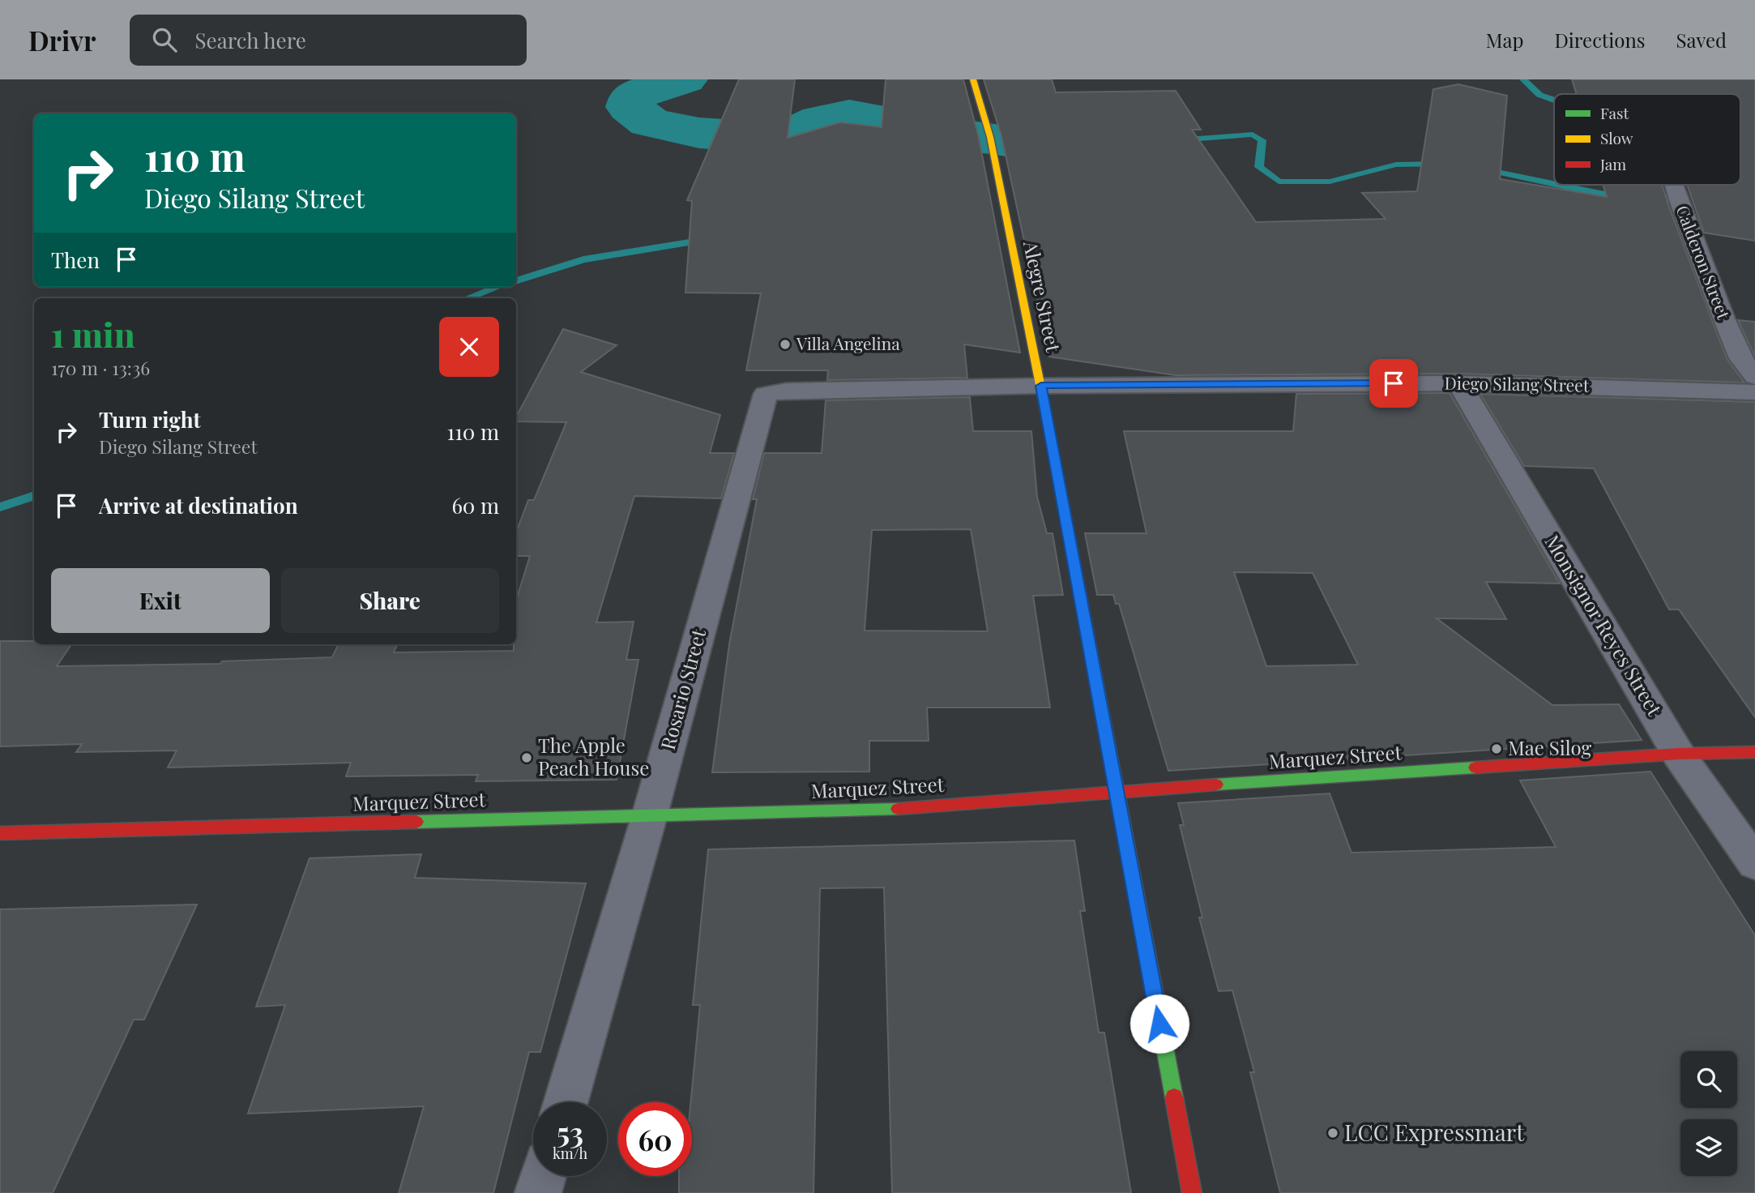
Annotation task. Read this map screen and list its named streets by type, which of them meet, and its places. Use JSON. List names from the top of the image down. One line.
{"streets":{"main road":["Alegre Street","Marquez Street"],"street":["Calderon Street","Diego Silang Street","Monsignor Reyes Street","Rosario Street"]},"crossings":[["Alegre Street","Diego Silang Street"],["Alegre Street","Marquez Street"],["Diego Silang Street","Monsignor Reyes Street"],["Diego Silang Street","Rosario Street"],["Monsignor Reyes Street","Marquez Street"],["Rosario Street","Marquez Street"]],"places":["Villa Angelina","Mae Silog","The Apple Peach House","LCC Expressmart"],"legend":["Fast","Slow","Jam"],"page":{"header":"Drivr","search":"Search here","nav":["Map","Directions","Saved"],"turn":["110 m","Diego Silang Street"],"then":"Then","heading":["1 min","170 m · 13:36"],"list":[{"name":"Turn right","note":"Diego Silang Street","value":"110 m"},{"name":"Arrive at destination","value":"60 m"}],"buttons":["Exit","Share"],"speed":"53 km/h","limit":"60"}}
